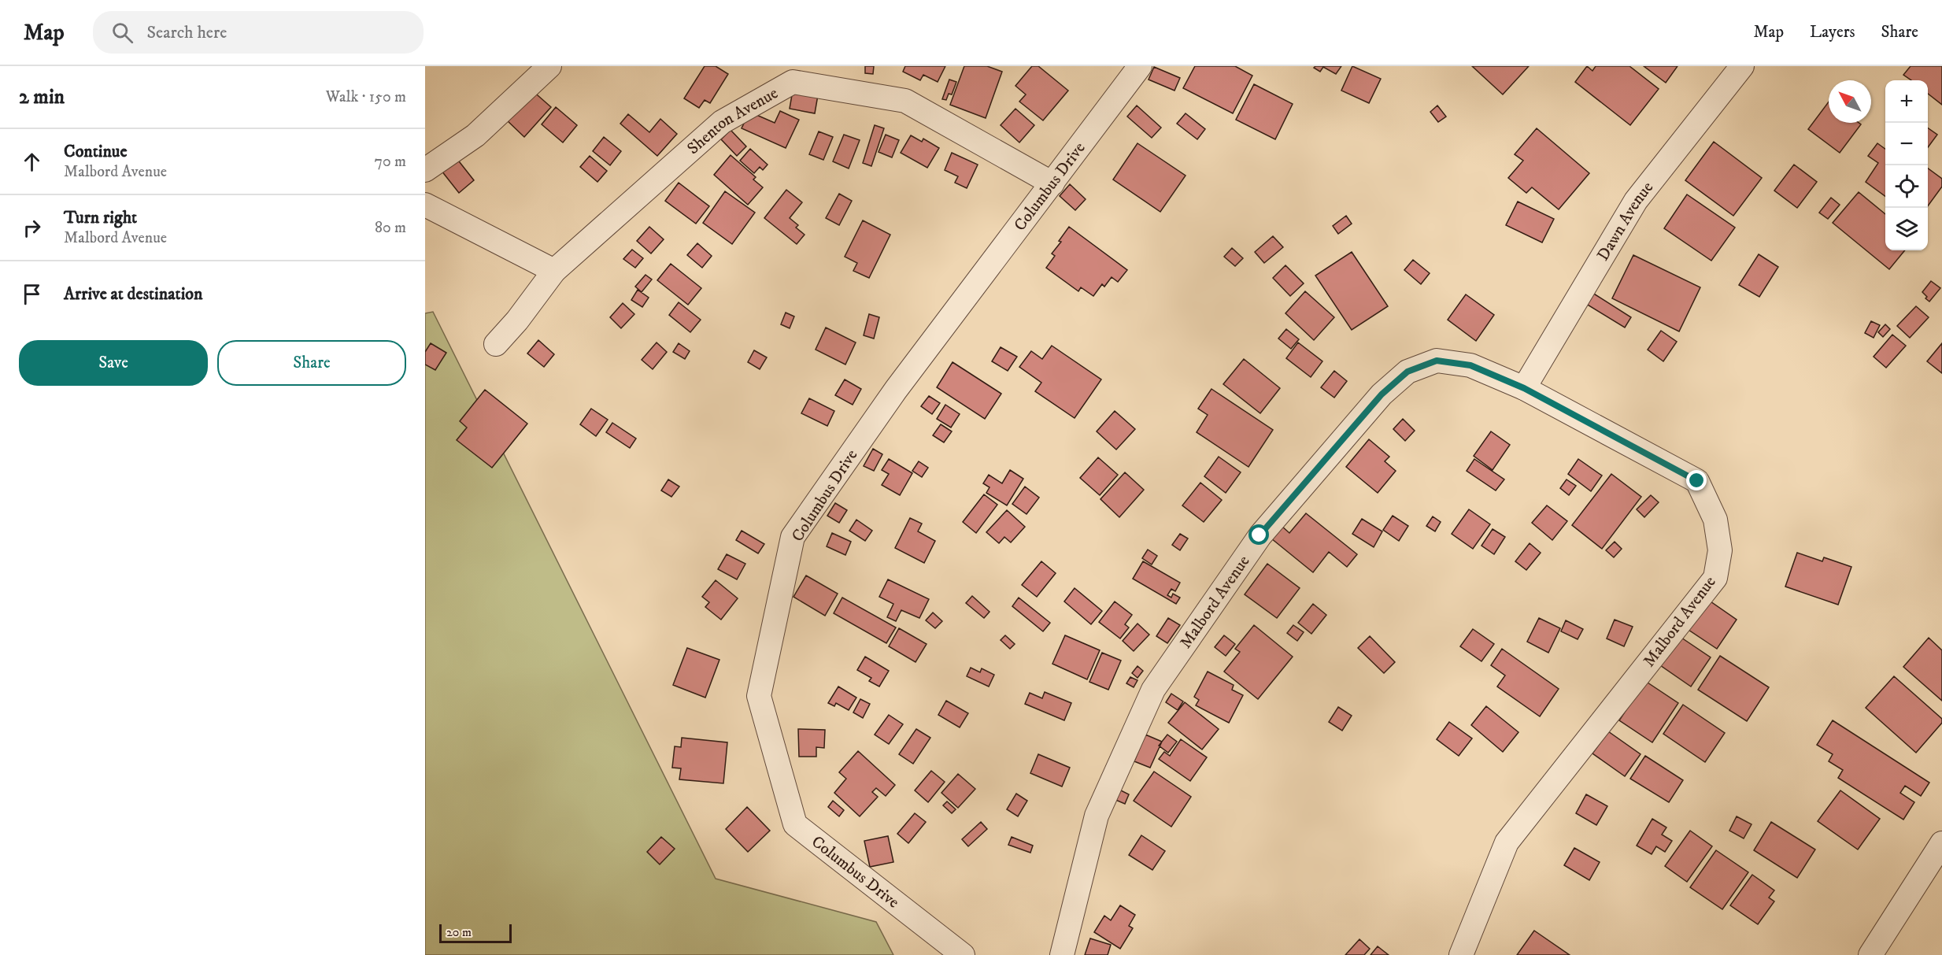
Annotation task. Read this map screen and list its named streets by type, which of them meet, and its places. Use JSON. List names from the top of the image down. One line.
{"streets":{"street":["Shenton Avenue","Columbus Drive","Dawn Avenue","Malbord Avenue"]},"crossings":[["Shenton Avenue","Columbus Drive"],["Dawn Avenue","Malbord Avenue"]],"scale_bar":"20 m","north":"top left","page":{"header":"Map","search":"Search here","nav":["Map","Layers","Share"],"heading":["2 min","Walk · 150 m"],"map_buttons":["+","−"],"list":[["Continue","Malbord Avenue","70 m"],["Turn right","Malbord Avenue","80 m"],"Arrive at destination"],"buttons":["Save","Share"],"scale":"20 m"}}
